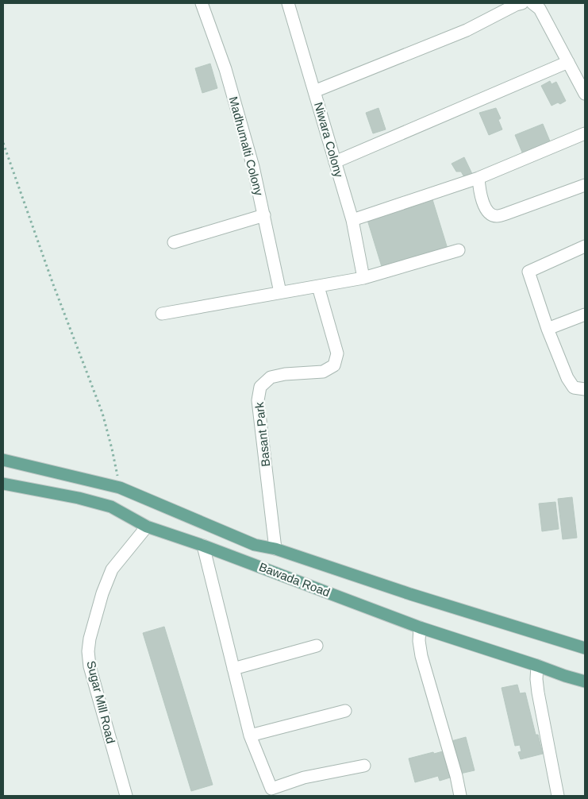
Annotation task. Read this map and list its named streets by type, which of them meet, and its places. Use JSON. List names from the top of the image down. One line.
{"streets":{"main road":["Bawada Road"],"street":["Niwara Colony","Madhumalti Colony","Basant Park","Sugar Mill Road"]},"crossings":[["Basant Park","Bawada Road"],["Bawada Road","Sugar Mill Road"]]}
